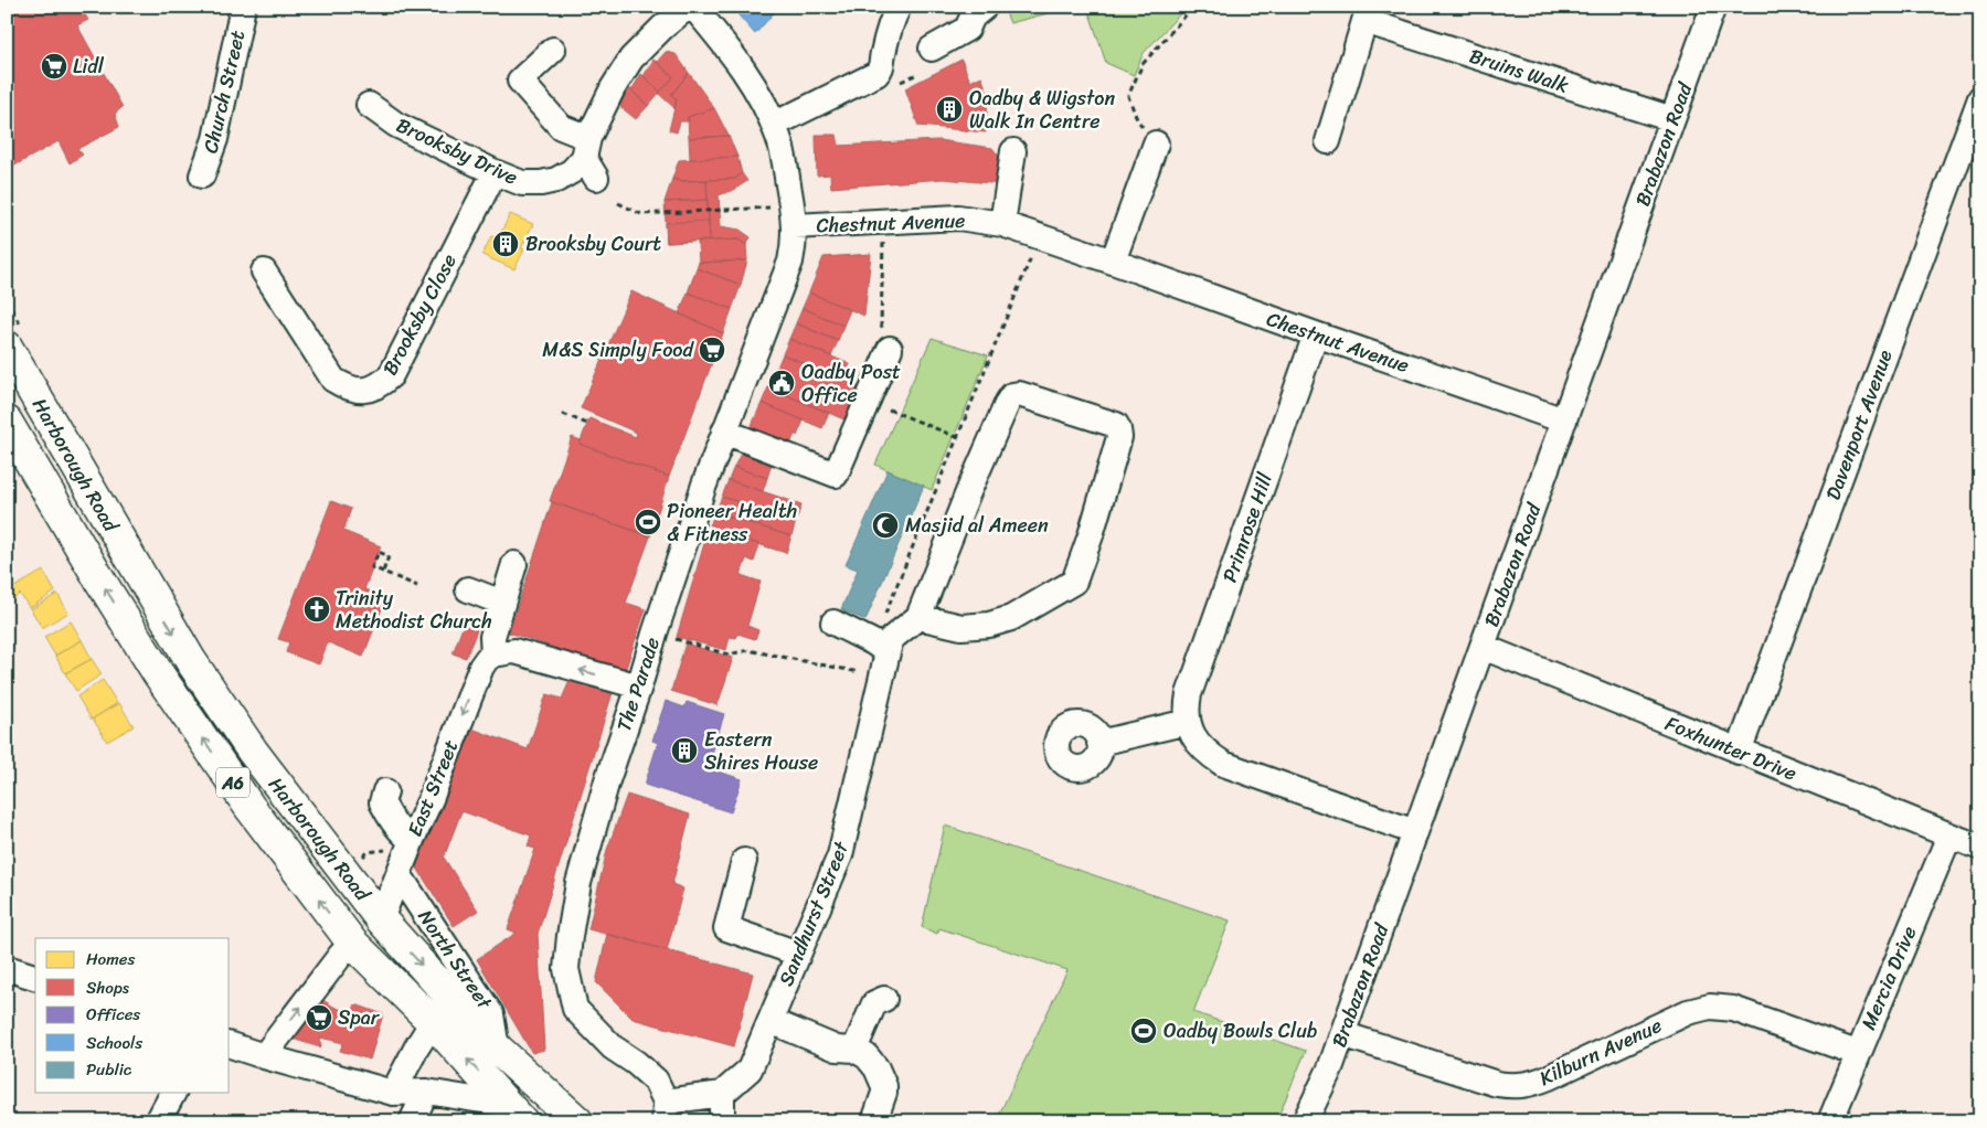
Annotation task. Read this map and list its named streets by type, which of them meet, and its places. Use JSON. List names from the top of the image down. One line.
{"streets":{"highway":["Harborough Road","A6"],"street":["Bruins Walk","Church Street","Brabazon Road","Brooksby Drive","Chestnut Avenue","Brooksby Close","Davenport Avenue","Primrose Hill","The Parade","Foxhunter Drive","East Street","Sandhurst Street","North Street","Mercia Drive","Kilburn Avenue"]},"crossings":[["Bruins Walk","Brabazon Road"],["Brabazon Road","Chestnut Avenue"],["Brabazon Road","Primrose Hill"],["Brabazon Road","Foxhunter Drive"],["Brabazon Road","Kilburn Avenue"],["Brooksby Drive","Brooksby Close"],["Chestnut Avenue","Primrose Hill"],["Chestnut Avenue","The Parade"],["Davenport Avenue","Foxhunter Drive"],["Harborough Road","A6"],["Harborough Road","East Street"],["Harborough Road","North Street"],["Foxhunter Drive","Mercia Drive"],["A6","North Street"],["East Street","North Street"],["Mercia Drive","Kilburn Avenue"]],"one_way":["East Street"],"places":{"supermarket":["Lidl","M&S Simply Food","Spar"],"building":["Oadby & Wigston Walk In Centre","Brooksby Court","Eastern Shires House"],"public building":["Oadby Post Office"],"sports":["Pioneer Health & Fitness","Oadby Bowls Club"],"mosque":["Masjid al Ameen"],"church":["Trinity Methodist Church"]},"legend":["Homes","Shops","Offices","Schools","Public"]}
